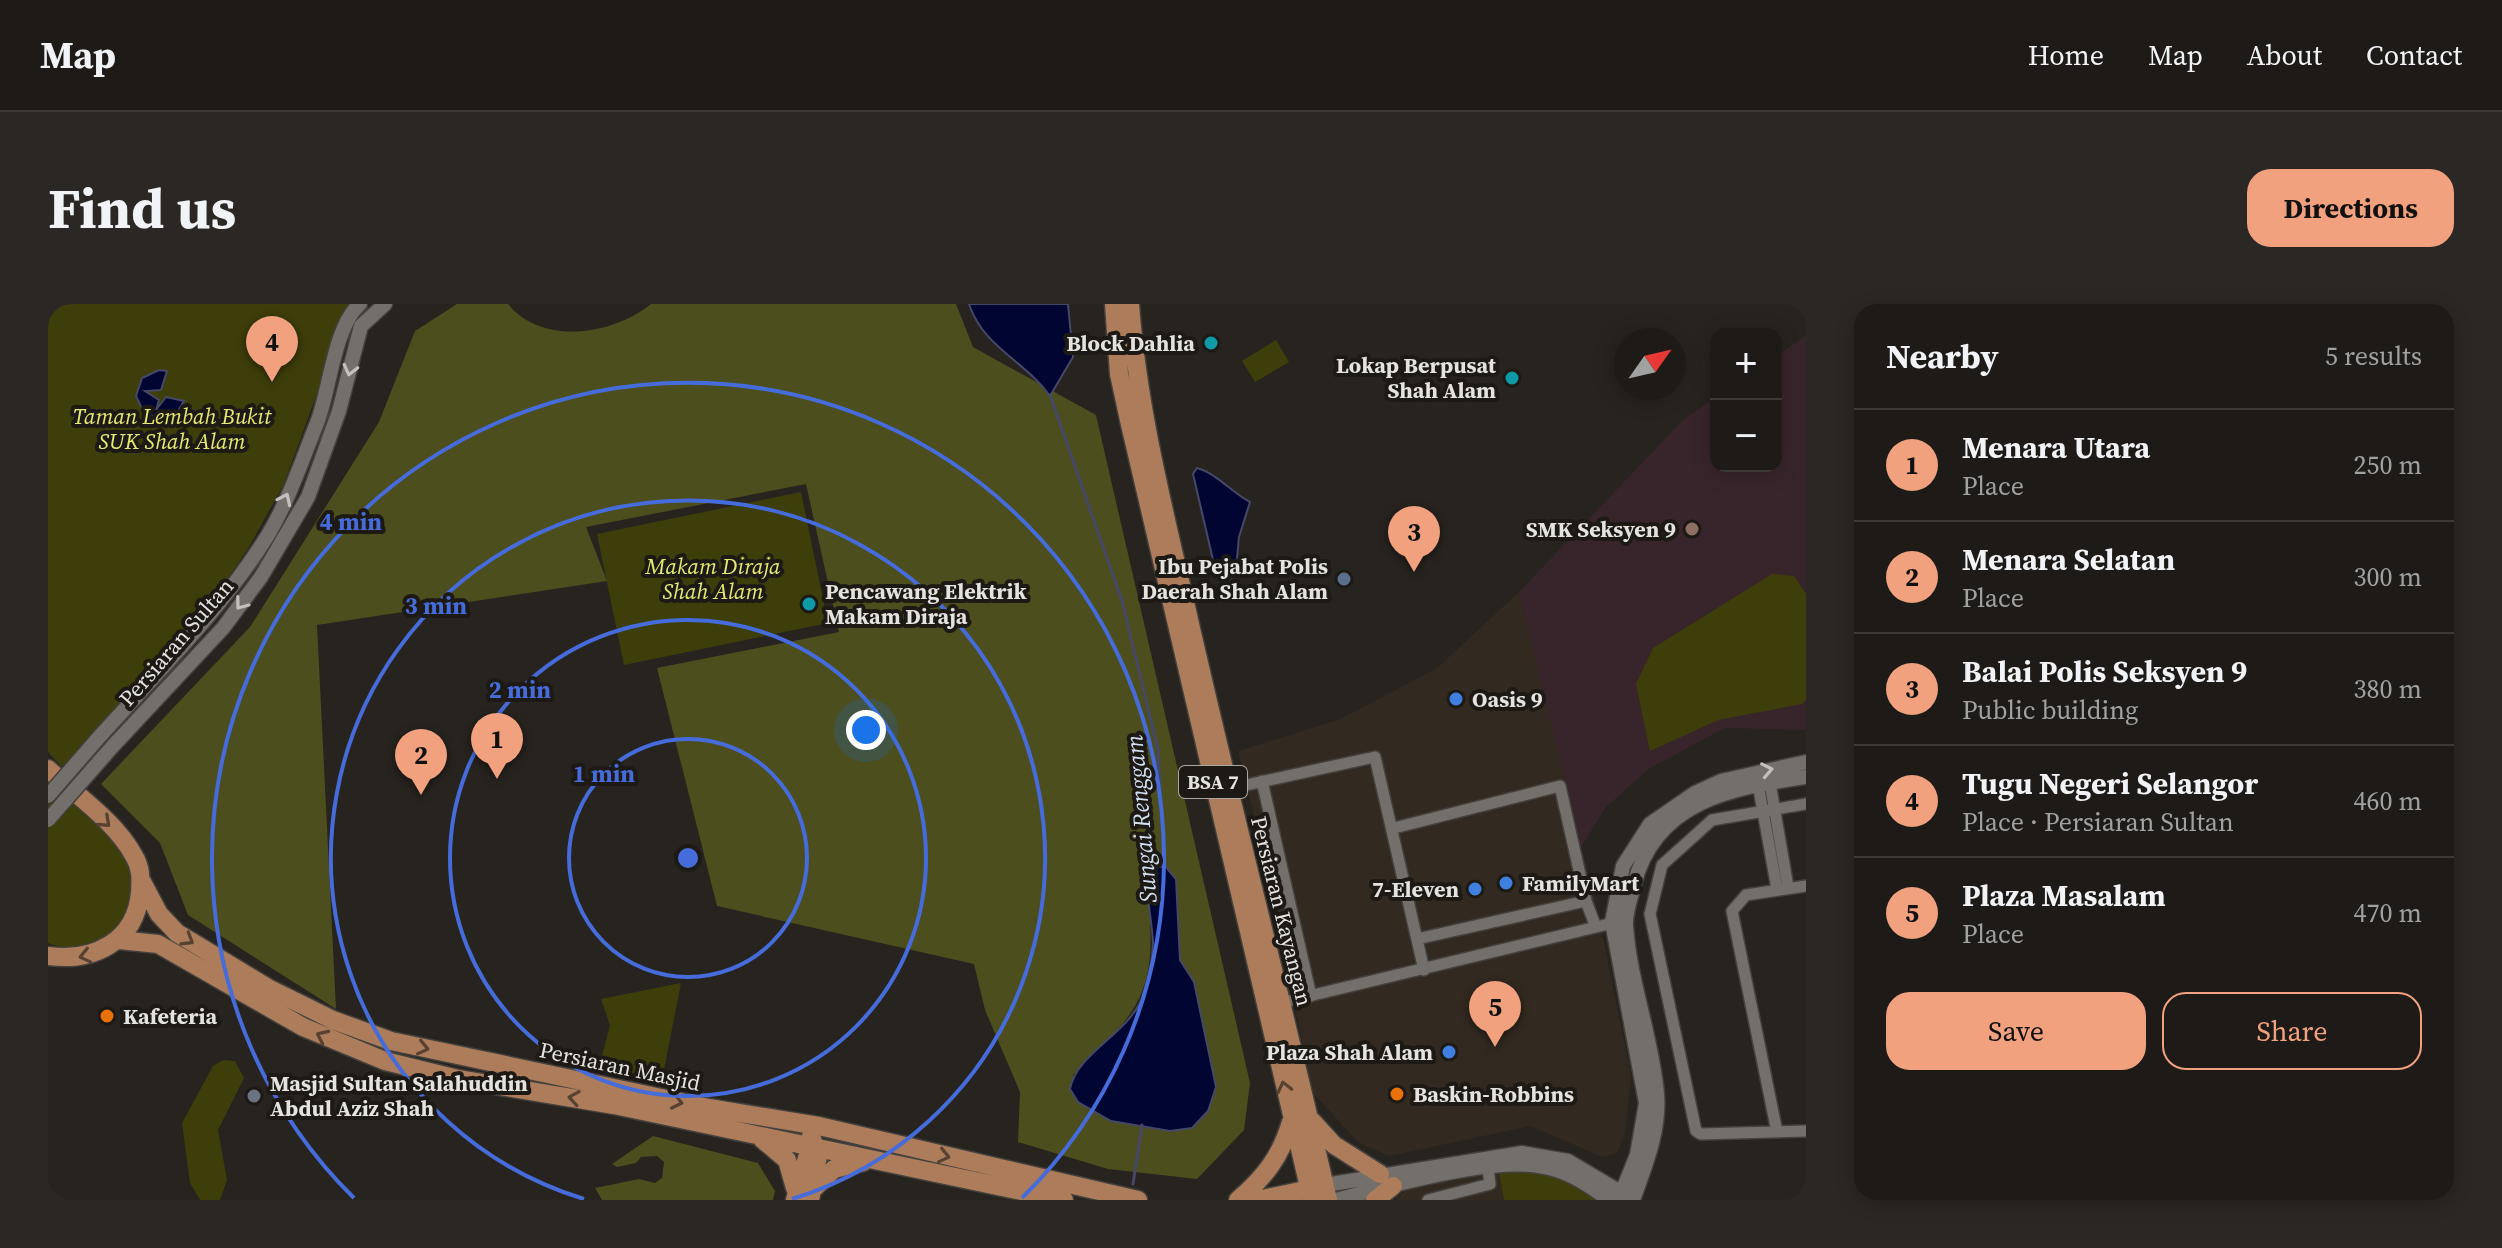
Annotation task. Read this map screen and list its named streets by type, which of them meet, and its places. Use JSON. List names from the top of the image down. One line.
{"streets":{"main road":["BSA 7","Persiaran Kayangan","Persiaran Masjid"],"street":["Persiaran Sultan"]},"water":["Sungai Renggam"],"parks":["Taman Lembah Bukit SUK Shah Alam","Makam Diraja Shah Alam"],"places":["Block Dahlia","Lokap Berpusat Shah Alam","SMK Seksyen 9","Ibu Pejabat Polis Daerah Shah Alam","Pencawang Elektrik Makam Diraja","Oasis 9","FamilyMart","7-Eleven","Kafeteria","Plaza Shah Alam","Baskin-Robbins","Masjid Sultan Salahuddin Abdul Aziz Shah"],"north":"top right","page":{"header":"Map","nav":["Home","Map","About","Contact"],"buttons":["Directions",["Save","Share"]],"title":"Find us","heading":["Nearby","5 results"],"pins":["4","3","1","2","5"],"map_buttons":["+","−"],"list":[{"mark":"1","name":"Menara Utara","note":"Place","value":"250 m"},{"mark":"2","name":"Menara Selatan","note":"Place","value":"300 m"},{"mark":"3","name":"Balai Polis Seksyen 9","note":"Public building","value":"380 m"},{"mark":"4","name":"Tugu Negeri Selangor","note":"Place · Persiaran Sultan","value":"460 m"},{"mark":"5","name":"Plaza Masalam","note":"Place","value":"470 m"}]},"rings":["4 min","3 min","2 min","1 min"]}
